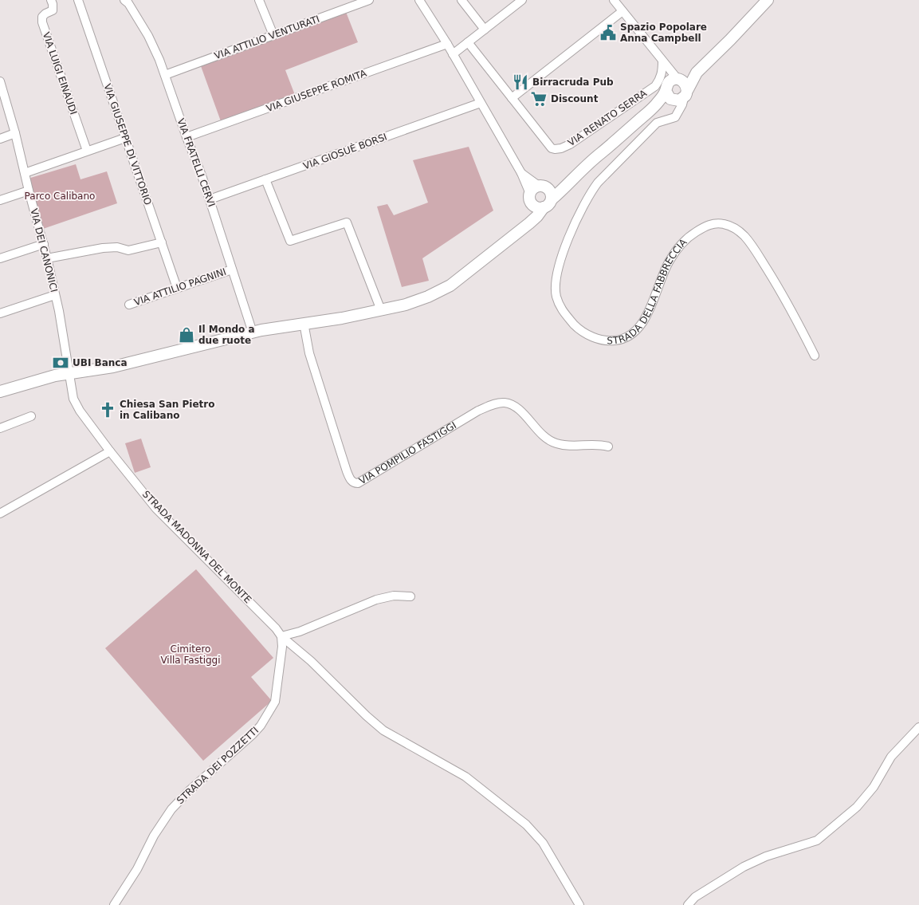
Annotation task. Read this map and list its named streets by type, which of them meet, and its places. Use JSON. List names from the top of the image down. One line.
{"streets":{"street":["VIA ATTILIO VENTURATI","VIA LUIGI EINAUDI","VIA GIUSEPPE ROMITA","VIA RENATO SERRA","VIA GIUSEPPE DI VITTORIO","VIA GIOSUÈ BORSI","VIA FRATELLI CERVI","VIA DEI CANONICI","VIA ATTILIO PAGNINI","STRADA DELLA FABBRECCIA","VIA POMPILIO FASTIGGI","STRADA MADONNA DEL MONTE","STRADA DEI POZZETTI"]},"crossings":[["VIA ATTILIO VENTURATI","VIA FRATELLI CERVI"],["VIA GIUSEPPE ROMITA","VIA FRATELLI CERVI"],["VIA GIUSEPPE DI VITTORIO","VIA ATTILIO PAGNINI"],["VIA GIOSUÈ BORSI","VIA FRATELLI CERVI"],["VIA FRATELLI CERVI","VIA ATTILIO PAGNINI"],["VIA DEI CANONICI","STRADA MADONNA DEL MONTE"],["STRADA MADONNA DEL MONTE","STRADA DEI POZZETTI"]],"parks":["Parco Calibano","Cimitero Villa Fastiggi"],"places":{"public building":["Spazio Popolare Anna Campbell"],"restaurant":["Birracruda Pub"],"supermarket":["Discount"],"shop":["Il Mondo a due ruote"],"bank":["UBI Banca"],"church":["Chiesa San Pietro in Calibano"]}}
